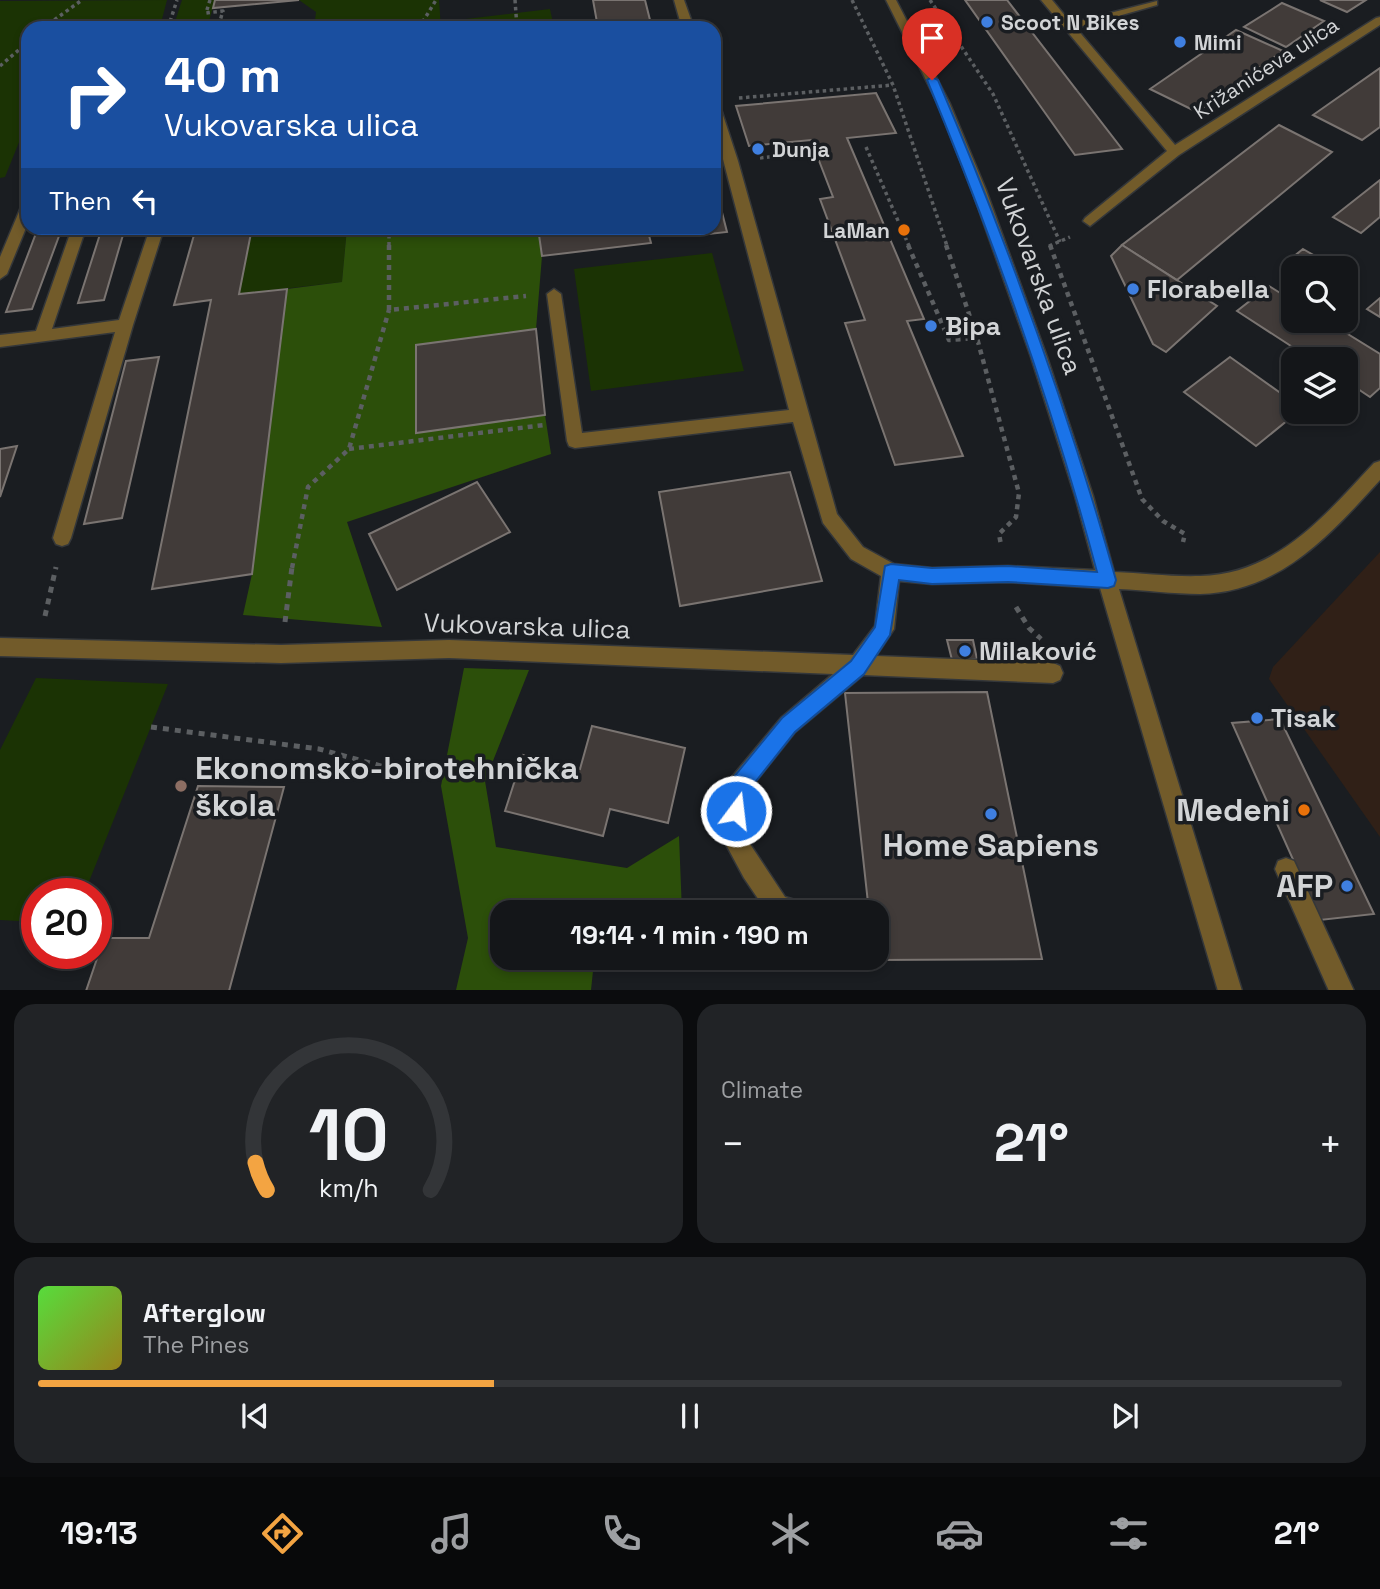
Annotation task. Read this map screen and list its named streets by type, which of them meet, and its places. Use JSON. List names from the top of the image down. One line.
{"streets":{"street":["Križanićeva ulica","Vukovarska ulica"]},"places":["Scoot N Bikes","Mimi","Dunja","LaMan","Florabella","Bipa","Milaković","Tisak","Ekonomsko-birotehnička škola","Medeni","Home Sapiens","AFP"],"page":{"turn":["40 m","Vukovarska ulica"],"then":"Then","limit":"20","trip":"19:14 · 1 min · 190 m","tile":"Climate","heat":["−","21°","+"],"song":["Afterglow","The Pines"],"tabs":["19:13","21°"],"gauge":["10","km/h"]}}
